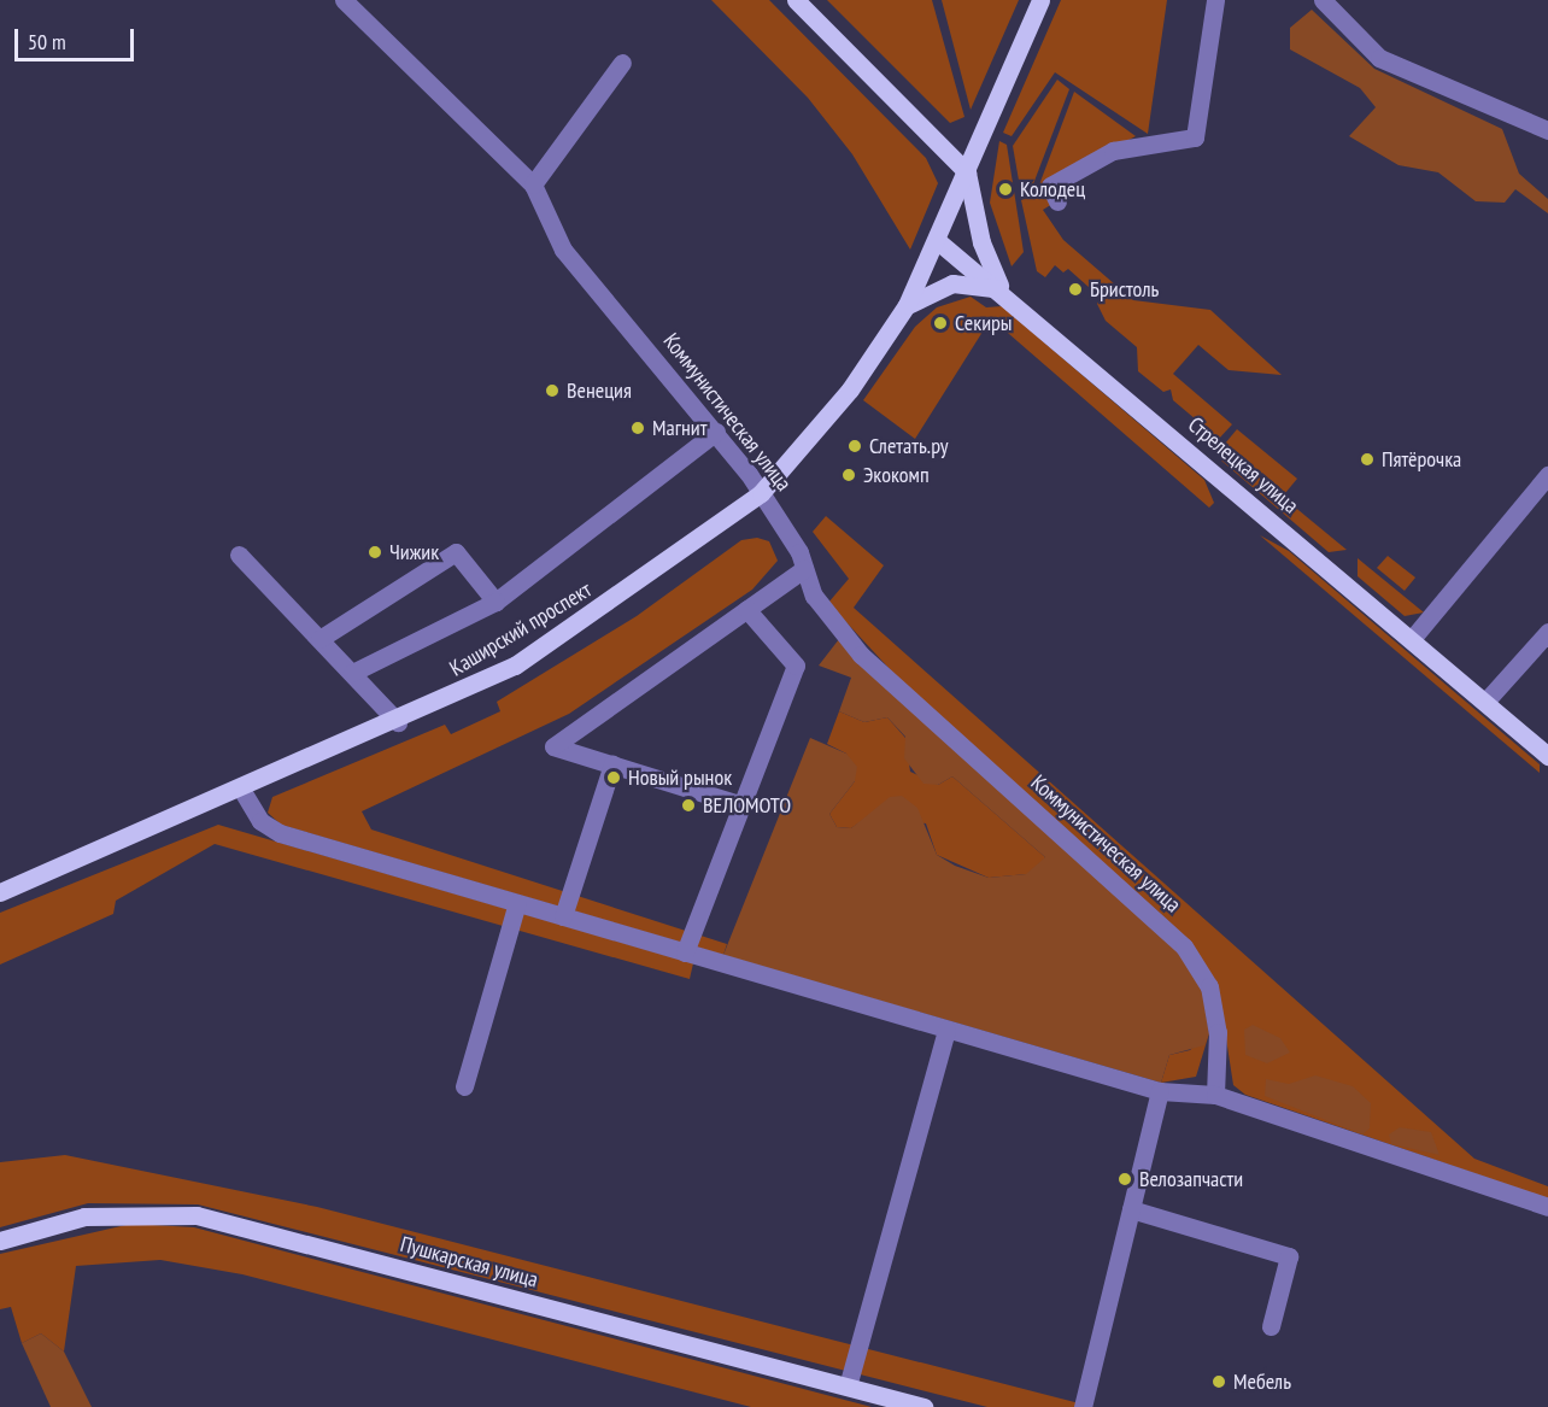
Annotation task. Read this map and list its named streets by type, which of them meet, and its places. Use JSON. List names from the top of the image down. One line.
{"streets":{"main road":["Стрелецкая улица","Каширский проспект","Пушкарская улица"],"street":["Коммунистическая улица"]},"crossings":[["Коммунистическая улица","Каширский проспект"],["Стрелецкая улица","Каширский проспект"]],"places":["Колодец","Бристоль","Секиры","Венеция","Магнит","Слетать.ру","Пятёрочка","Экокомп","Чижик","Новый рынок","ВЕЛОМОТО","Велозапчасти","Мебель"],"scale_bar":"50 m"}
